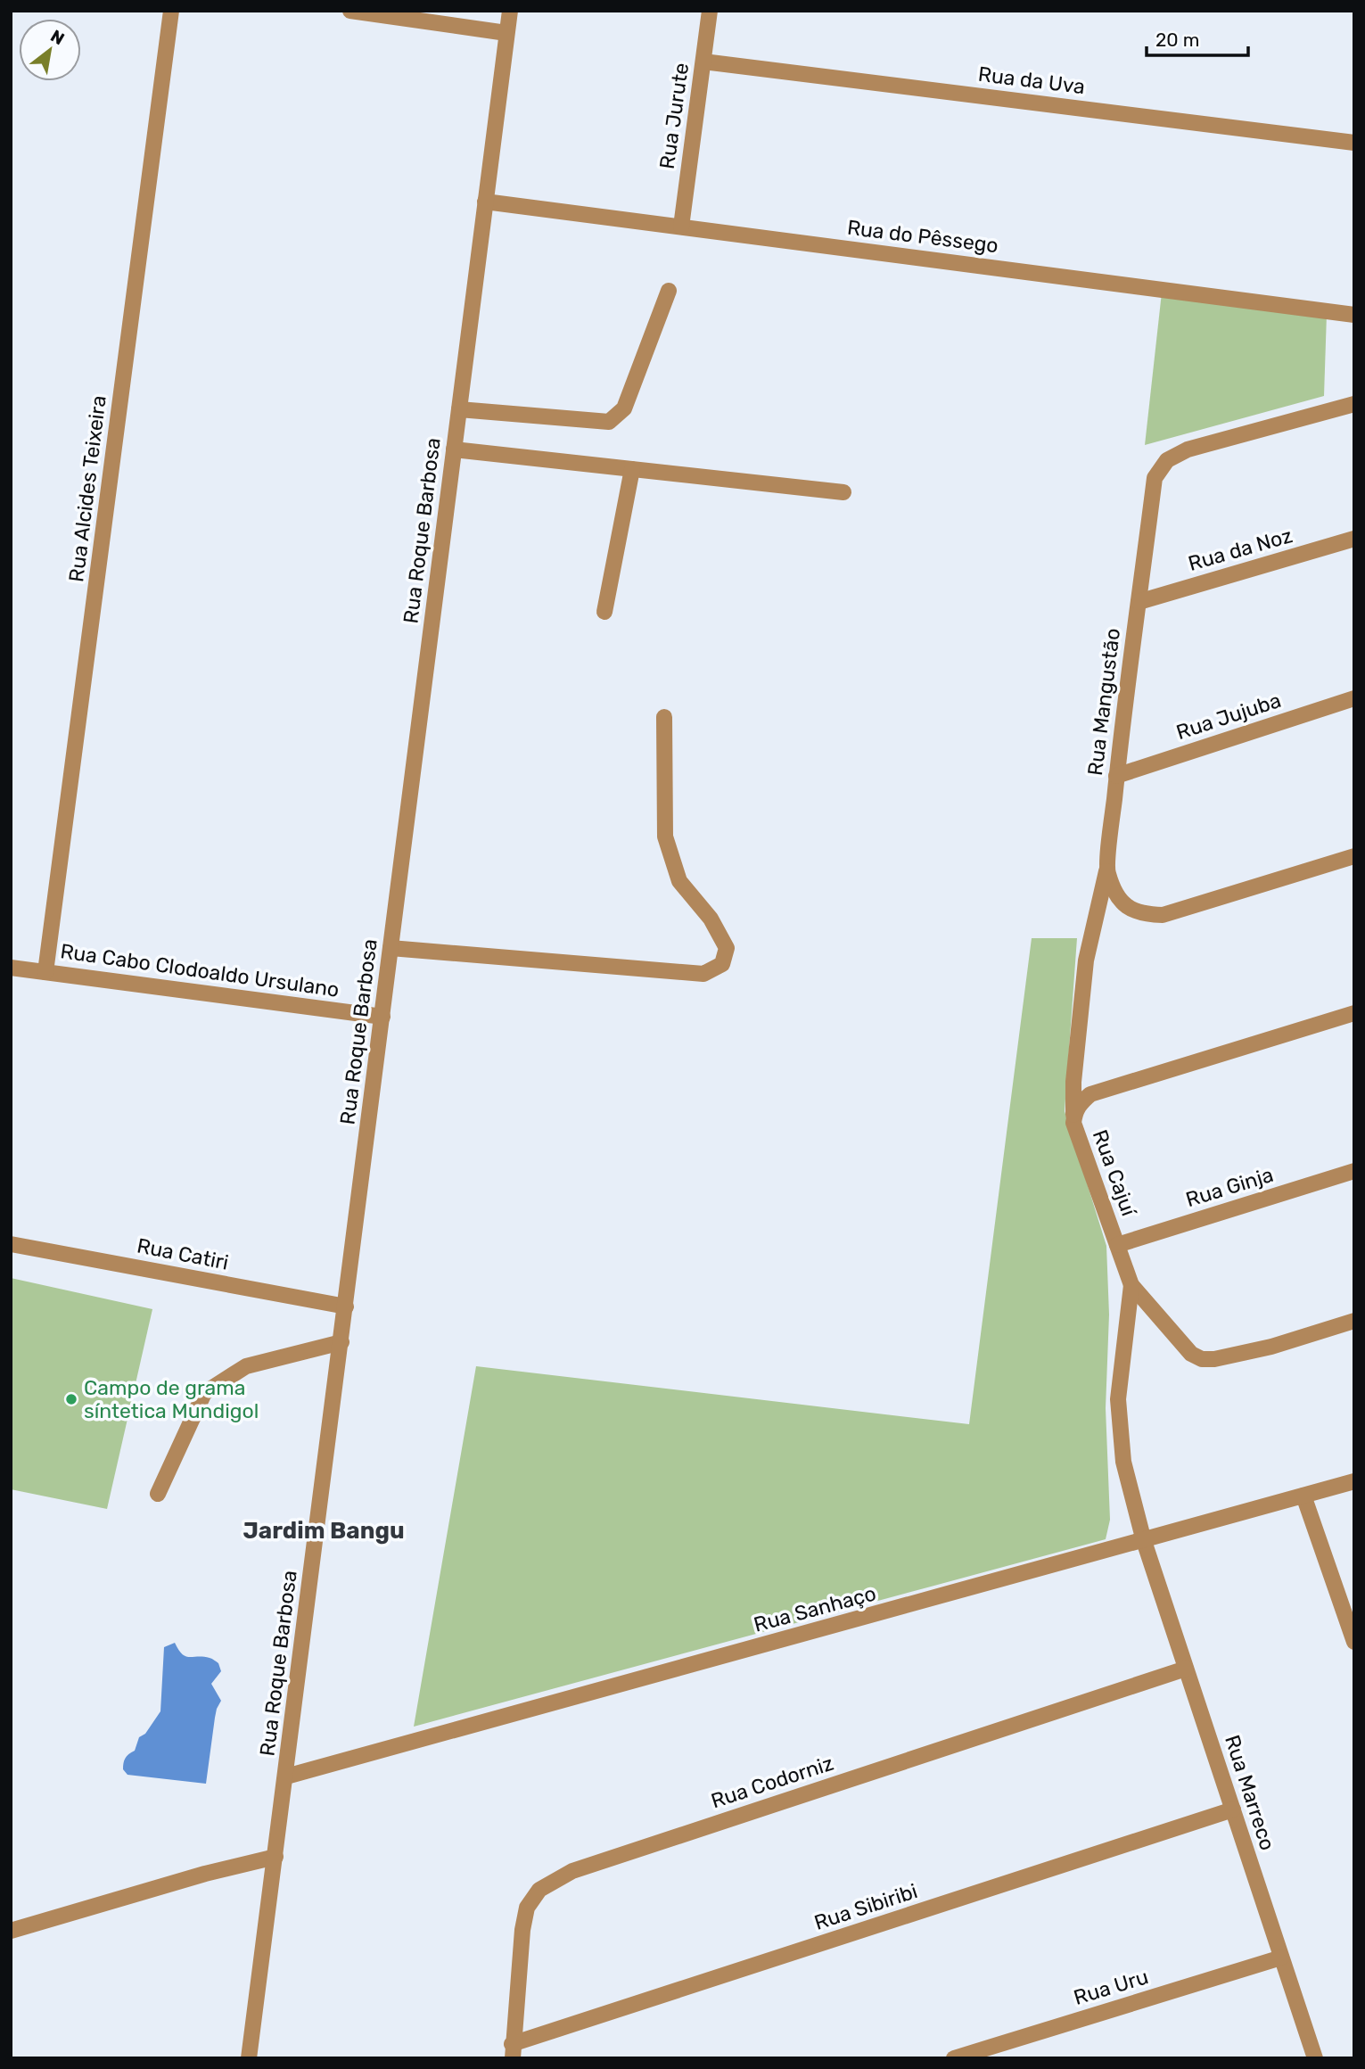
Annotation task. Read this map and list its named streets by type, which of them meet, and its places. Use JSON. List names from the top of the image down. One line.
{"streets":{"street":["Rua da Uva","Rua Jurute","Rua do Pêssego","Rua Alcides Teixeira","Rua Roque Barbosa","Rua da Noz","Rua Mangustão","Rua Jujuba","Rua Cabo Clodoaldo Ursulano","Rua Cajuí","Rua Ginja","Rua Catiri","Rua Sanhaço","Rua Codorniz","Rua Marreco","Rua Sibiribi","Rua Uru"]},"crossings":[["Rua da Uva","Rua Jurute"],["Rua Jurute","Rua do Pêssego"],["Rua do Pêssego","Rua Roque Barbosa"],["Rua Alcides Teixeira","Rua Cabo Clodoaldo Ursulano"],["Rua Roque Barbosa","Rua Cabo Clodoaldo Ursulano"],["Rua Roque Barbosa","Rua Catiri"],["Rua Roque Barbosa","Rua Sanhaço"],["Rua da Noz","Rua Mangustão"],["Rua Mangustão","Rua Jujuba"],["Rua Mangustão","Rua Cajuí"],["Rua Cajuí","Rua Ginja"],["Rua Cajuí","Rua Marreco"],["Rua Sanhaço","Rua Marreco"],["Rua Codorniz","Rua Marreco"],["Rua Codorniz","Rua Sibiribi"],["Rua Marreco","Rua Sibiribi"],["Rua Marreco","Rua Uru"]],"districts":["Jardim Bangu"],"places":["Campo de grama síntetica Mundigol"],"scale_bar":"20 m","north":"top right"}
